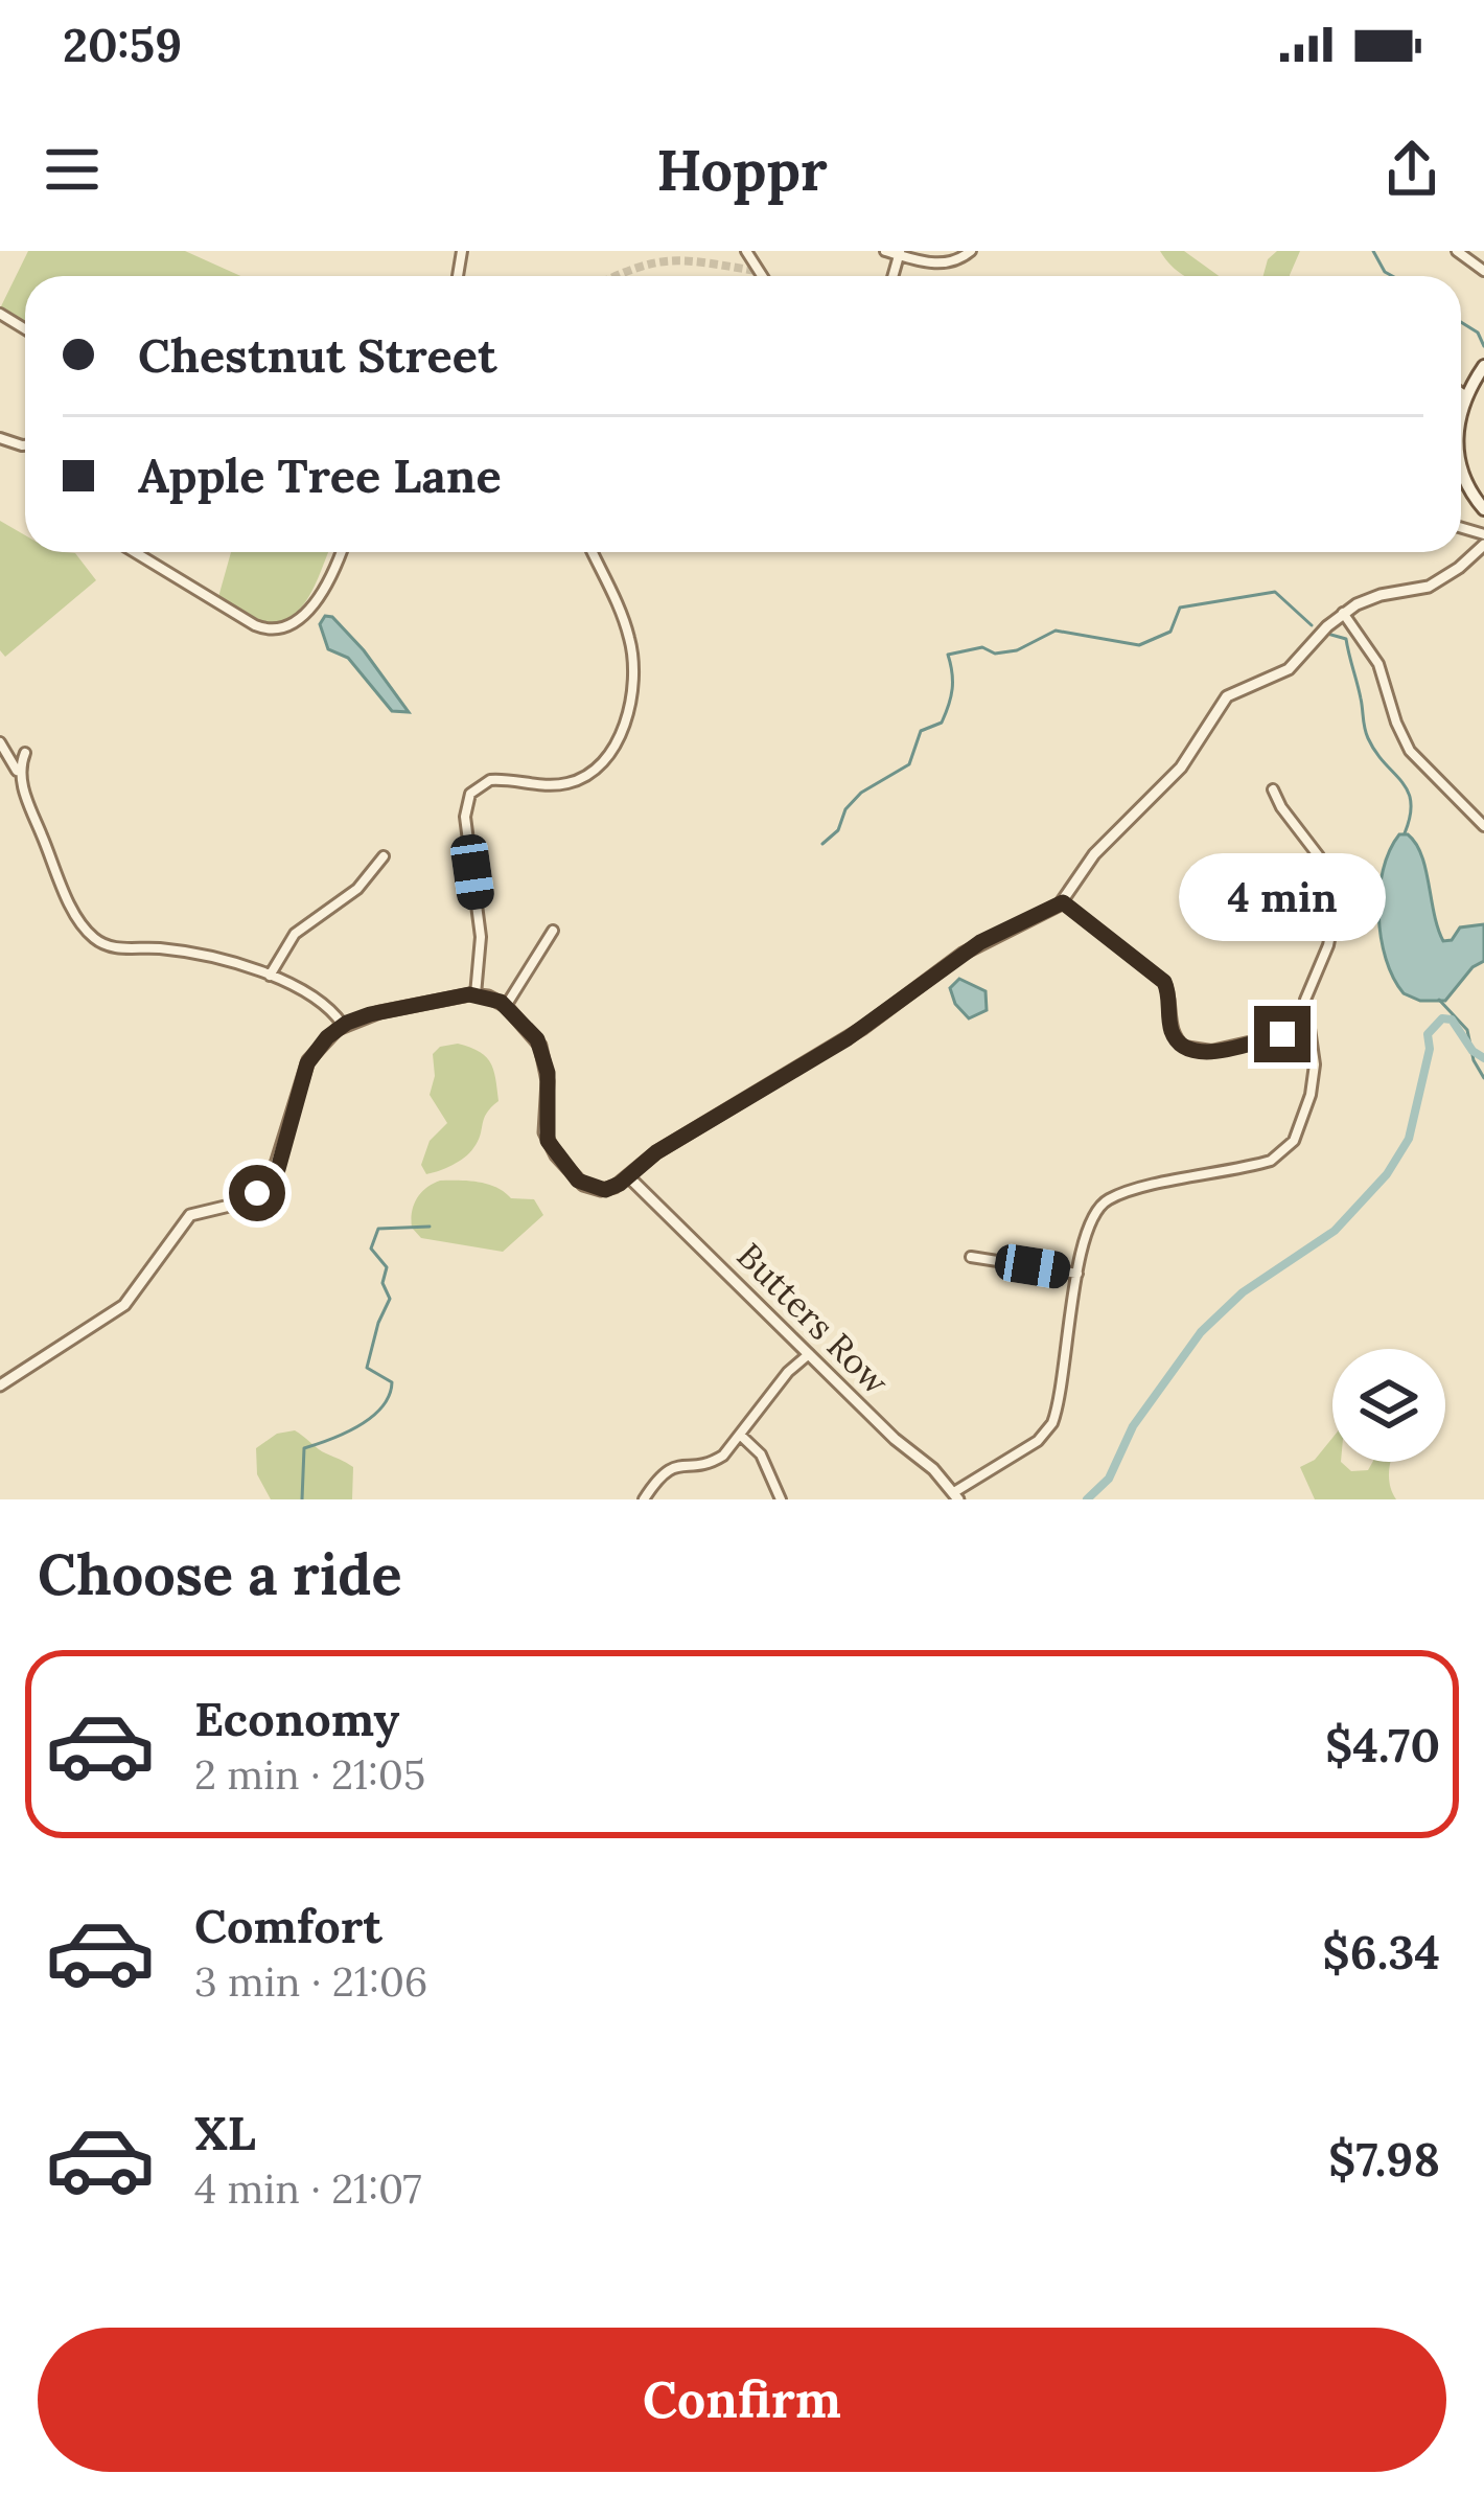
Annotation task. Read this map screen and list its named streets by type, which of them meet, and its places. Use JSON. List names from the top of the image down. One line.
{"streets":{"street":["Butters Row"]},"page":{"status":"20:59","header":"Hoppr","banner":["Chestnut Street","Apple Tree Lane"],"bubble":"4 min","heading":"Choose a ride","list":[{"name":"Economy","note":"2 min · 21:05","value":"$4.70"},{"name":"Comfort","note":"3 min · 21:06","value":"$6.34"},{"name":"XL","note":"4 min · 21:07","value":"$7.98"}],"buttons":"Confirm"}}
